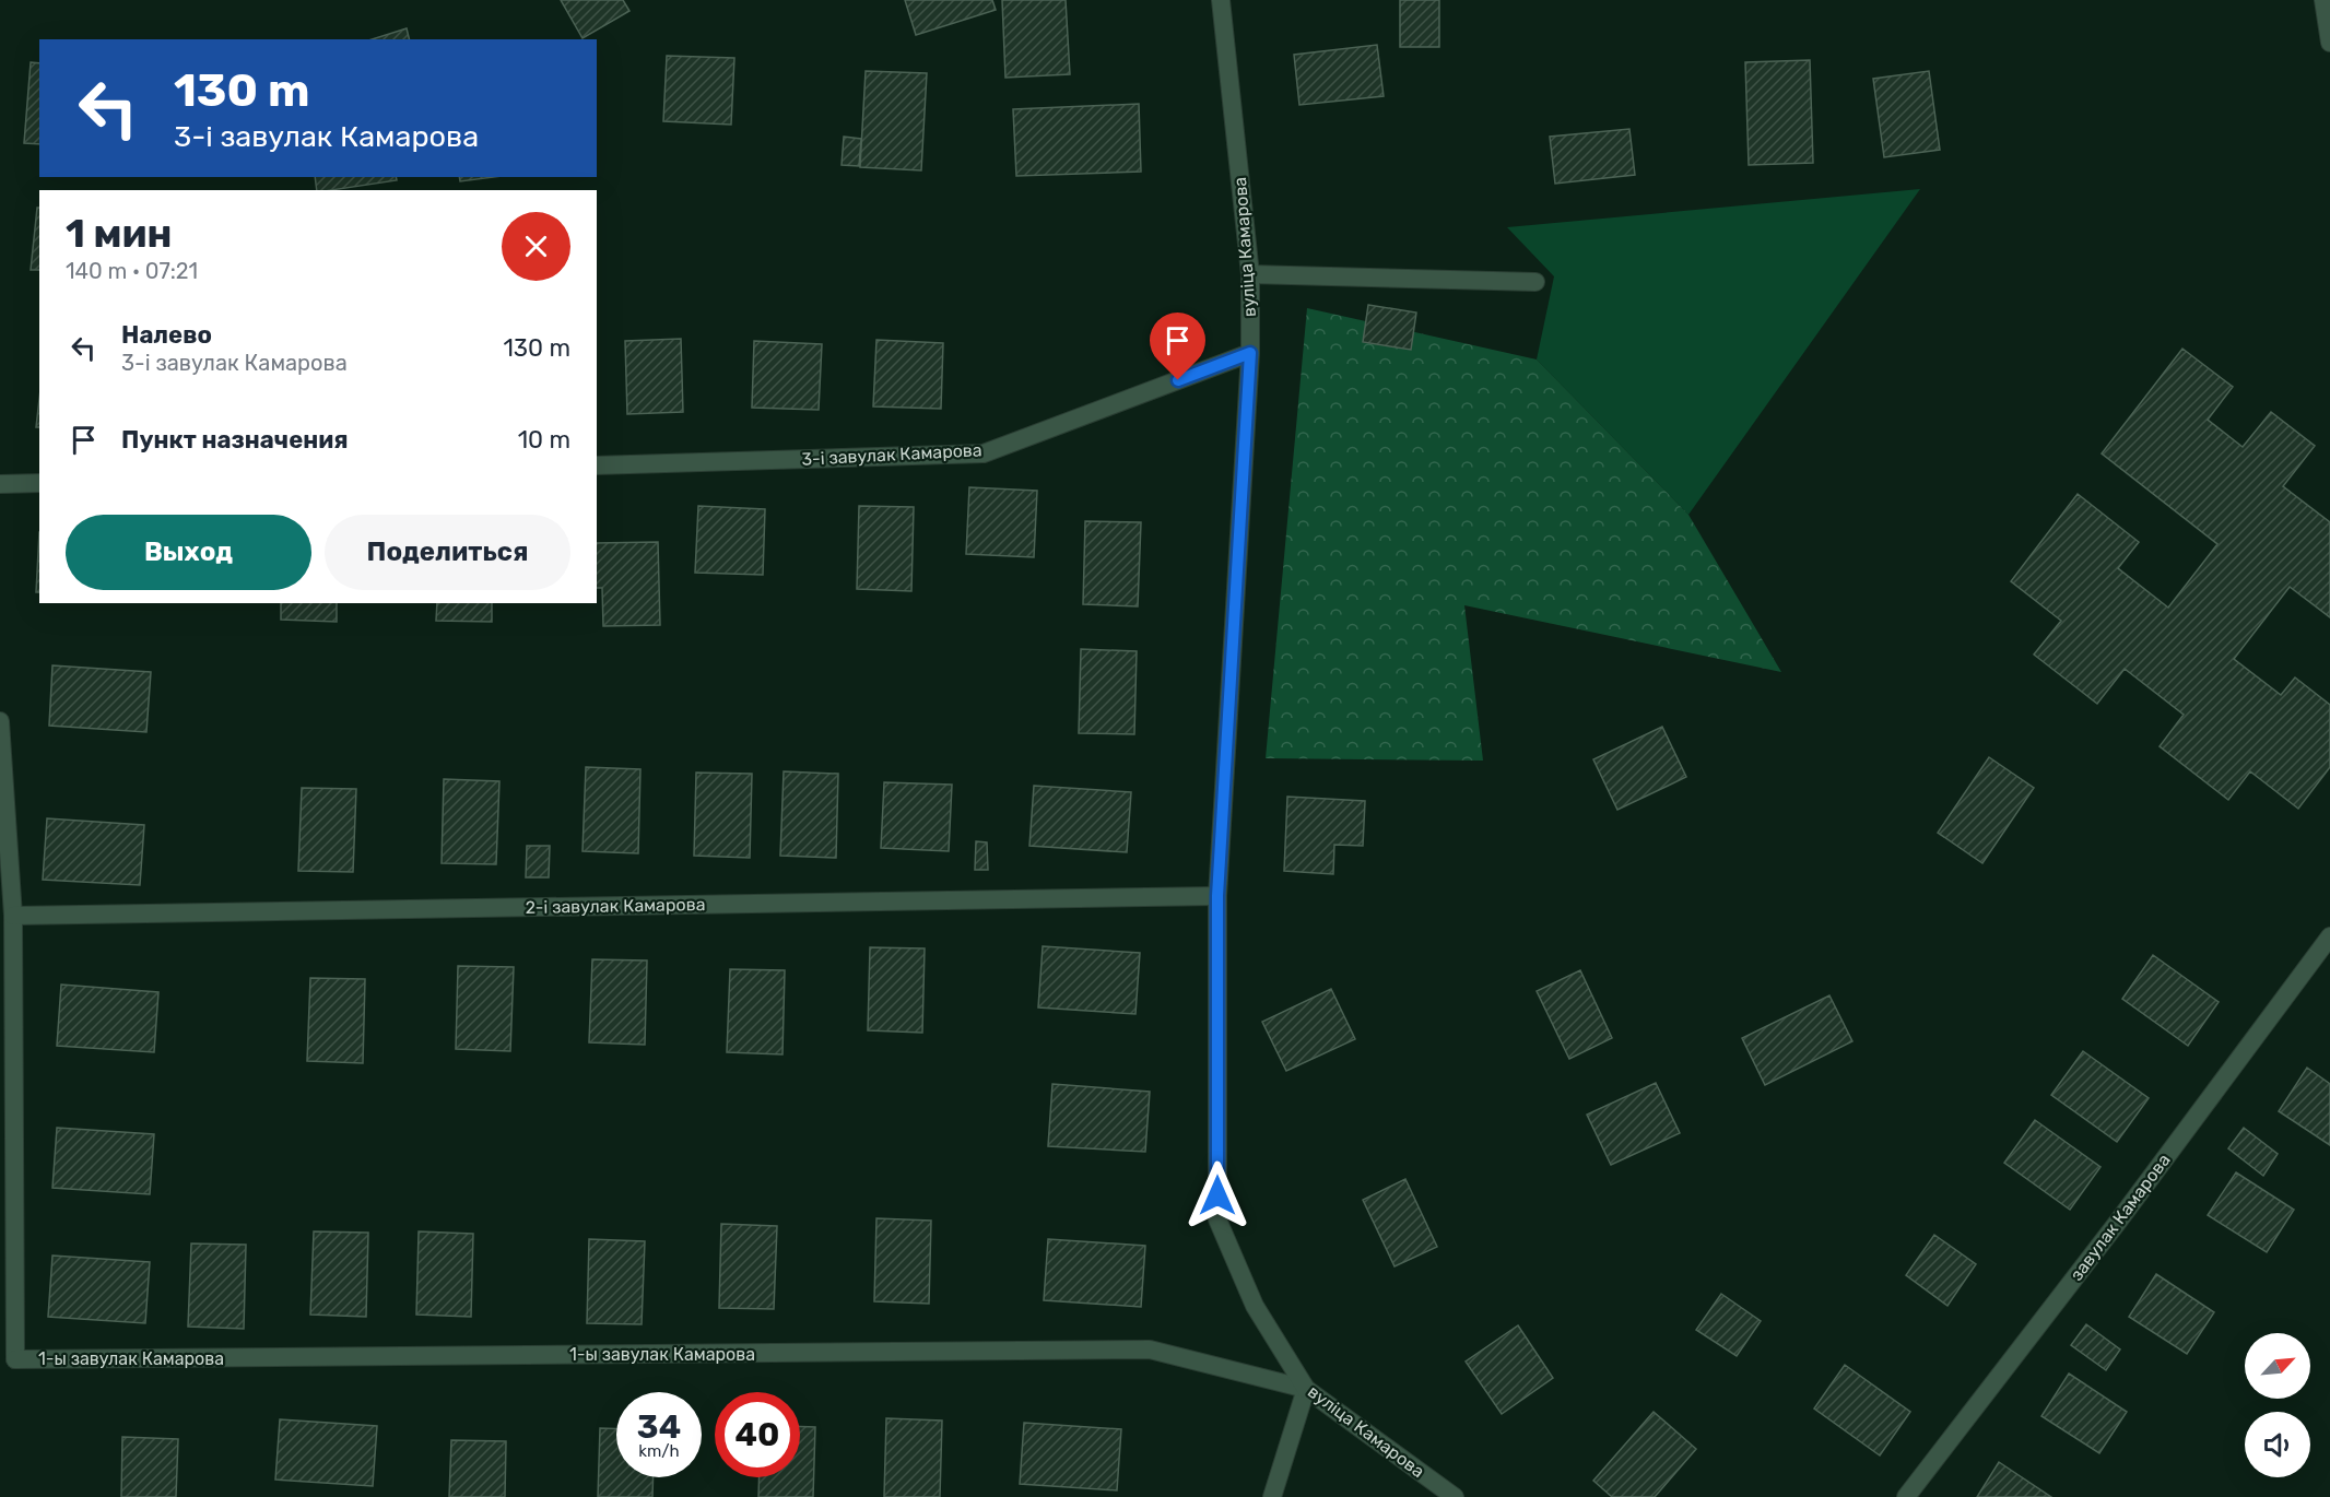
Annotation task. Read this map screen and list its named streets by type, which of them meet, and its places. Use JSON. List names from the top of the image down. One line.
{"streets":{"street":["вуліца Камарова","3-і завулак Камарова","2-і завулак Камарова","завулак Камарова","1-ы завулак Камарова"]},"crossings":[["вуліца Камарова","3-і завулак Камарова"],["вуліца Камарова","2-і завулак Камарова"],["вуліца Камарова","1-ы завулак Камарова"],["2-і завулак Камарова","1-ы завулак Камарова"]],"north":"top right","page":{"turn":["130 m","3-і завулак Камарова"],"heading":["1 мин","140 m · 07:21"],"list":[{"name":"Налево","note":"3-і завулак Камарова","value":"130 m"},{"name":"Пункт назначения","value":"10 m"}],"buttons":["Выход","Поделиться"],"speed":"34 km/h","limit":"40"}}
